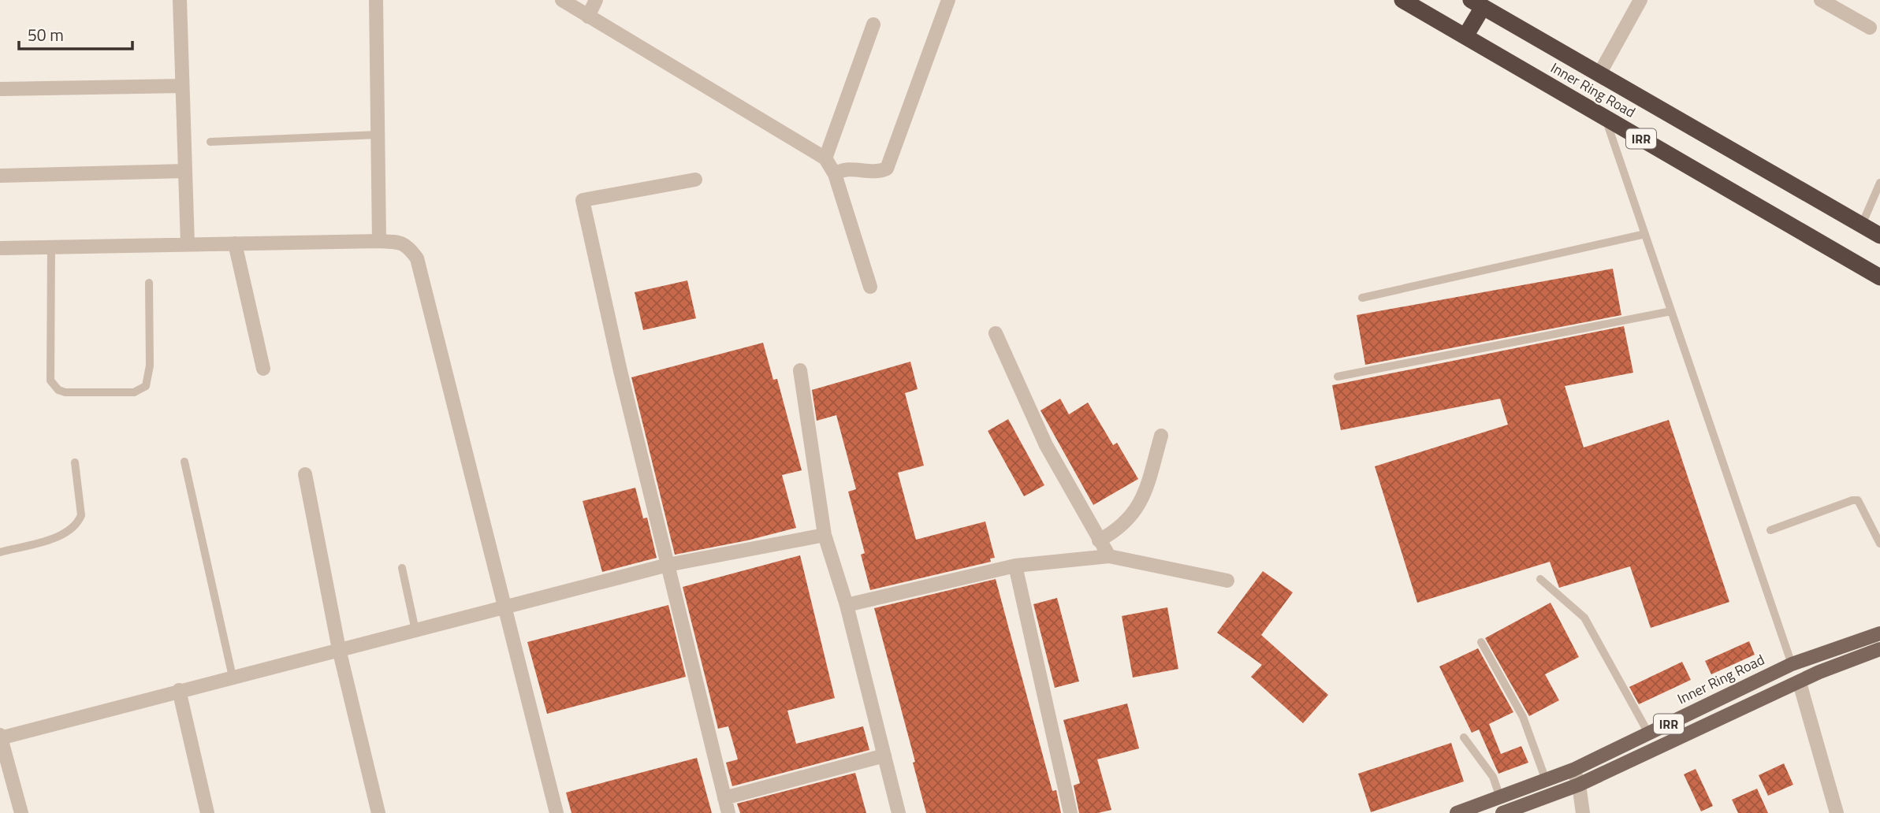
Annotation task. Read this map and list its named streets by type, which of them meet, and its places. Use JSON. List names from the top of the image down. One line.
{"streets":{"highway":["Inner Ring Road","IRR"]},"scale_bar":"50 m"}
